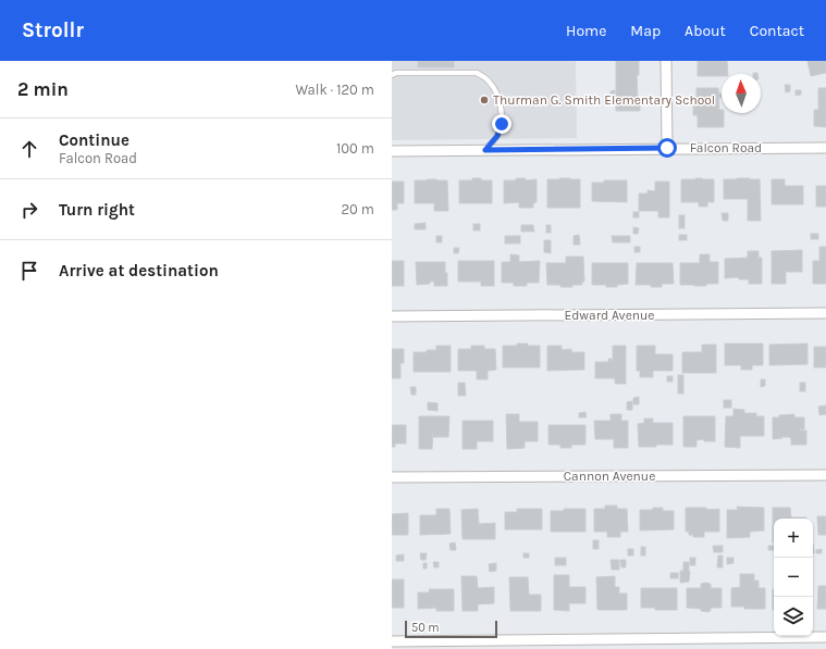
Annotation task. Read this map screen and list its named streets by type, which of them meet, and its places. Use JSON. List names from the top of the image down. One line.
{"streets":{"street":["Falcon Road","Edward Avenue","Cannon Avenue"]},"places":["Thurman G. Smith Elementary School"],"scale_bar":"50 m","north":"top","page":{"header":"Strollr","nav":["Home","Map","About","Contact"],"heading":["2 min","Walk · 120 m"],"list":[["Continue","Falcon Road","100 m"],["Turn right","20 m"],"Arrive at destination"],"map_buttons":["+","−"],"scale":"50 m"}}
